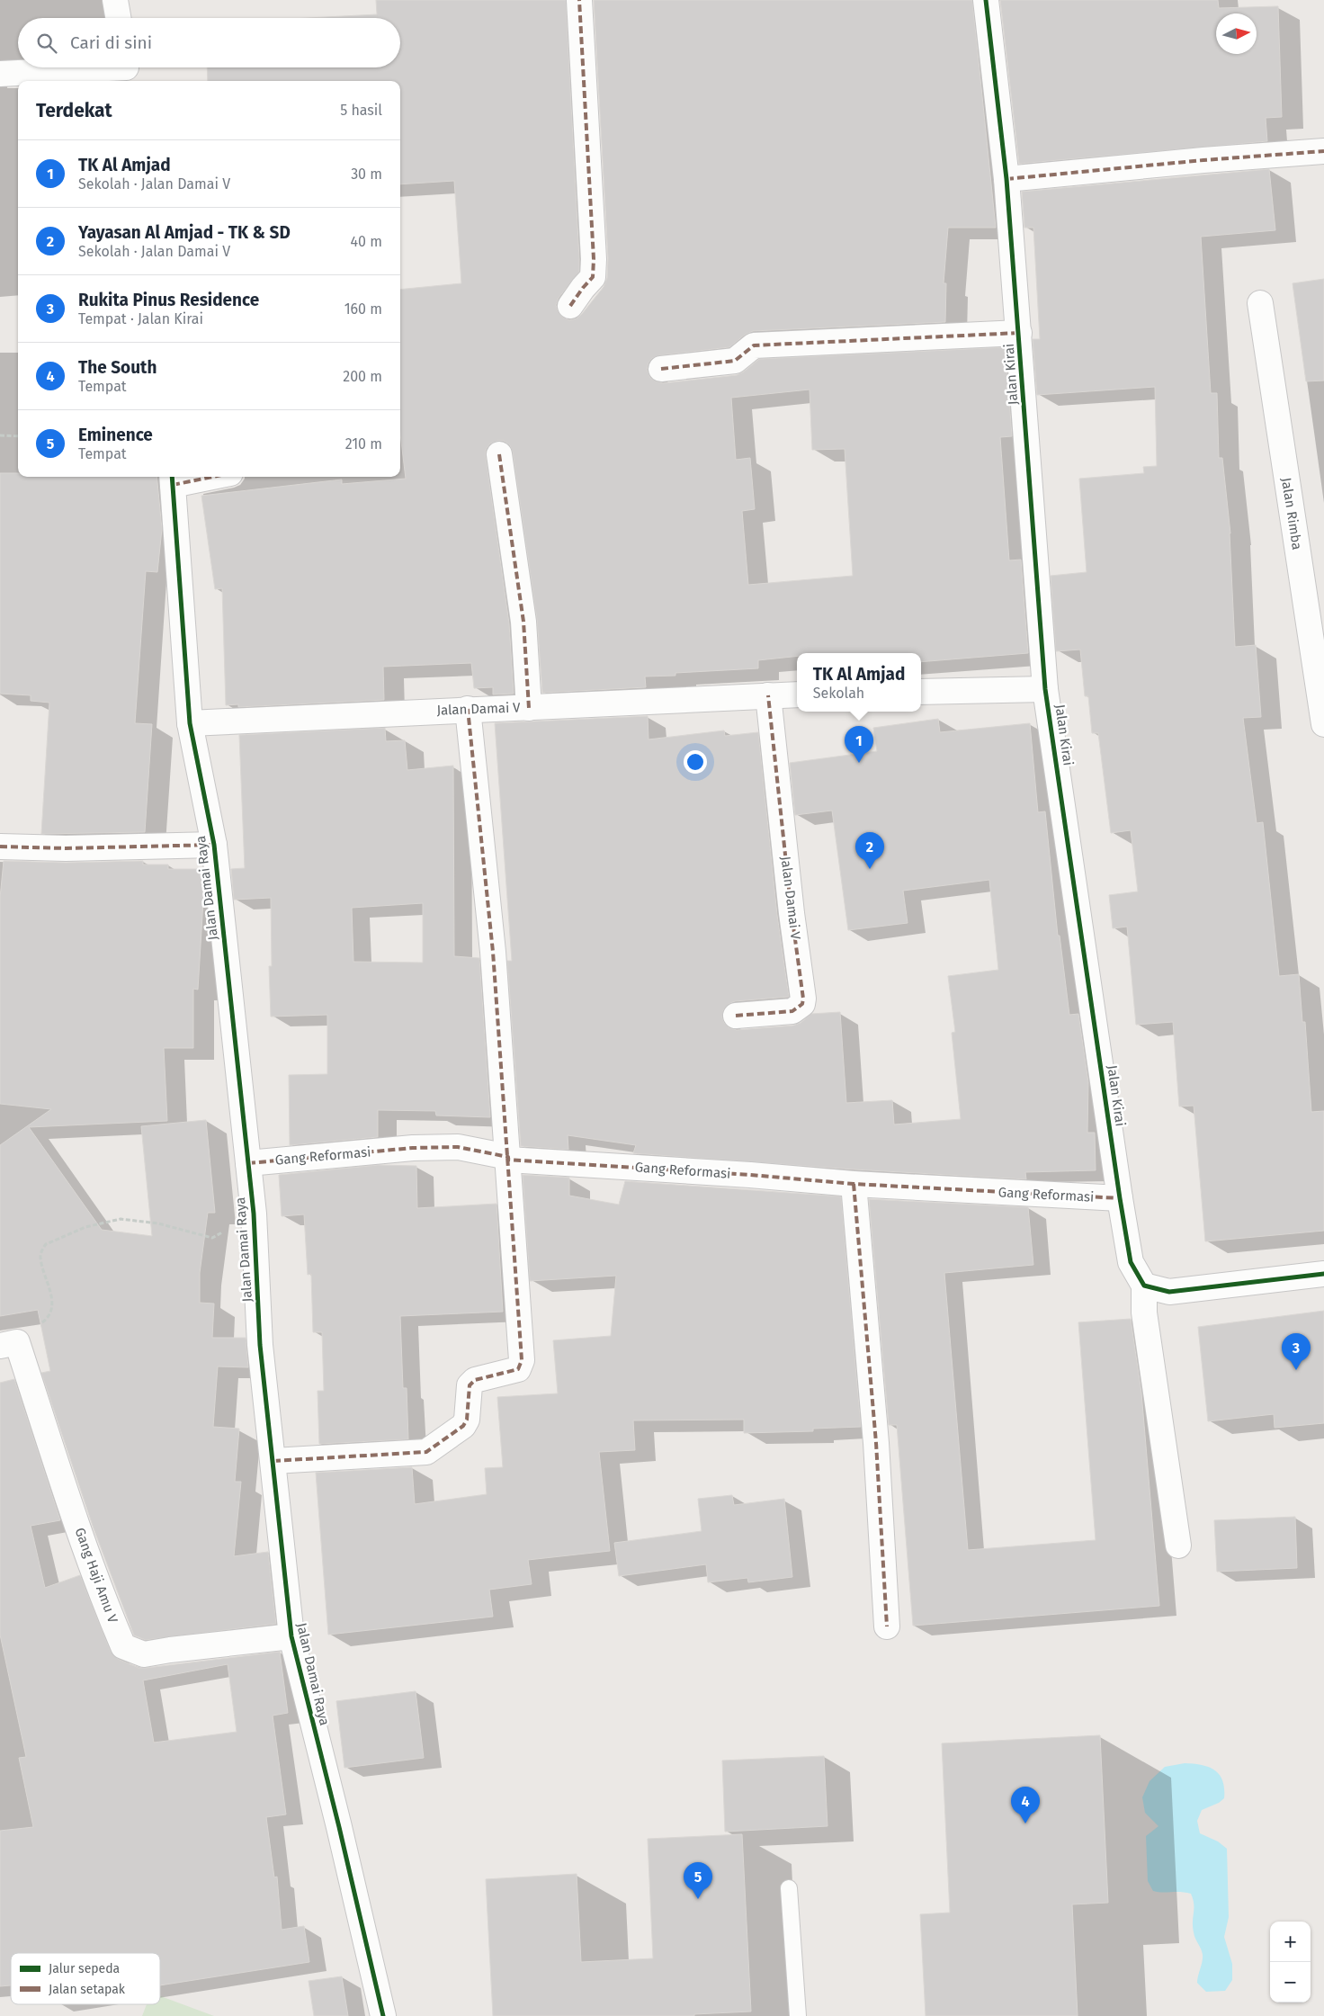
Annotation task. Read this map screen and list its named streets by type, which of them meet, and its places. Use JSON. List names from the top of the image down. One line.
{"streets":{"street":["Jalan Kirai","Jalan Rimba","Jalan Damai V","Jalan Damai Raya","Gang Reformasi","Gang Haji Amu V"]},"crossings":[["Jalan Kirai","Gang Reformasi"],["Jalan Damai V","Jalan Damai Raya"],["Jalan Damai Raya","Gang Reformasi"],["Jalan Damai Raya","Gang Haji Amu V"]],"legend":["Jalur sepeda","Jalan setapak"],"north":"right","page":{"search":"Cari di sini","heading":["Terdekat","5 hasil"],"list":[{"mark":"1","name":"TK Al Amjad","note":"Sekolah · Jalan Damai V","value":"30 m"},{"mark":"2","name":"Yayasan Al Amjad - TK & SD","note":"Sekolah · Jalan Damai V","value":"40 m"},{"mark":"3","name":"Rukita Pinus Residence","note":"Tempat · Jalan Kirai","value":"160 m"},{"mark":"4","name":"The South","note":"Tempat","value":"200 m"},{"mark":"5","name":"Eminence","note":"Tempat","value":"210 m"}],"popup":["TK Al Amjad","Sekolah"],"pins":["1","2","3","4","5"],"map_buttons":["+","−"]}}
